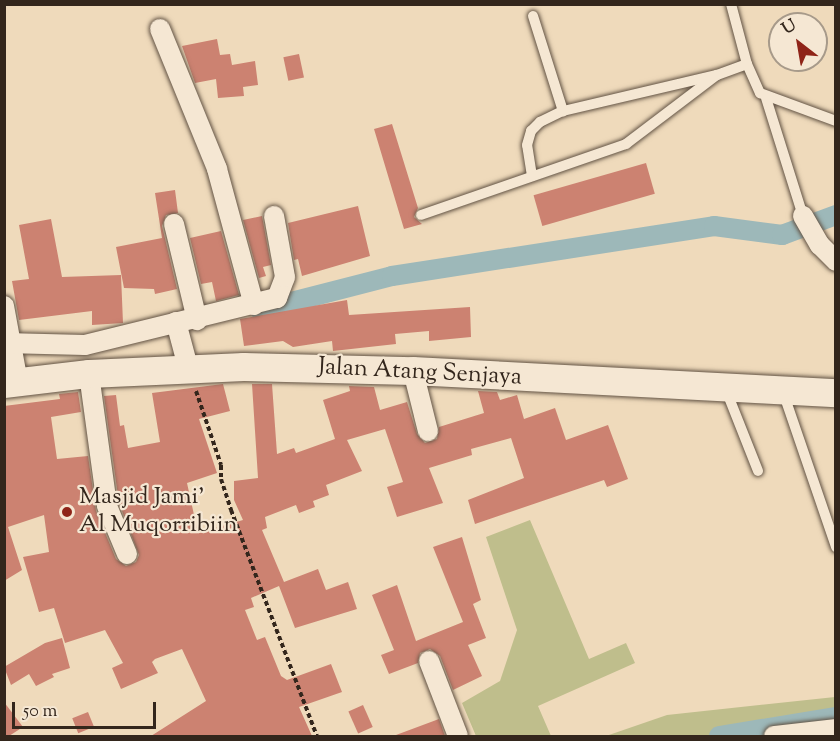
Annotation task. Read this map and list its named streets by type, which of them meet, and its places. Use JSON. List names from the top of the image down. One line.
{"streets":{"main road":["Jalan Atang Senjaya"]},"places":["Masjid Jami' Al Muqorribiin"],"scale_bar":"50 m","north":"top left"}
